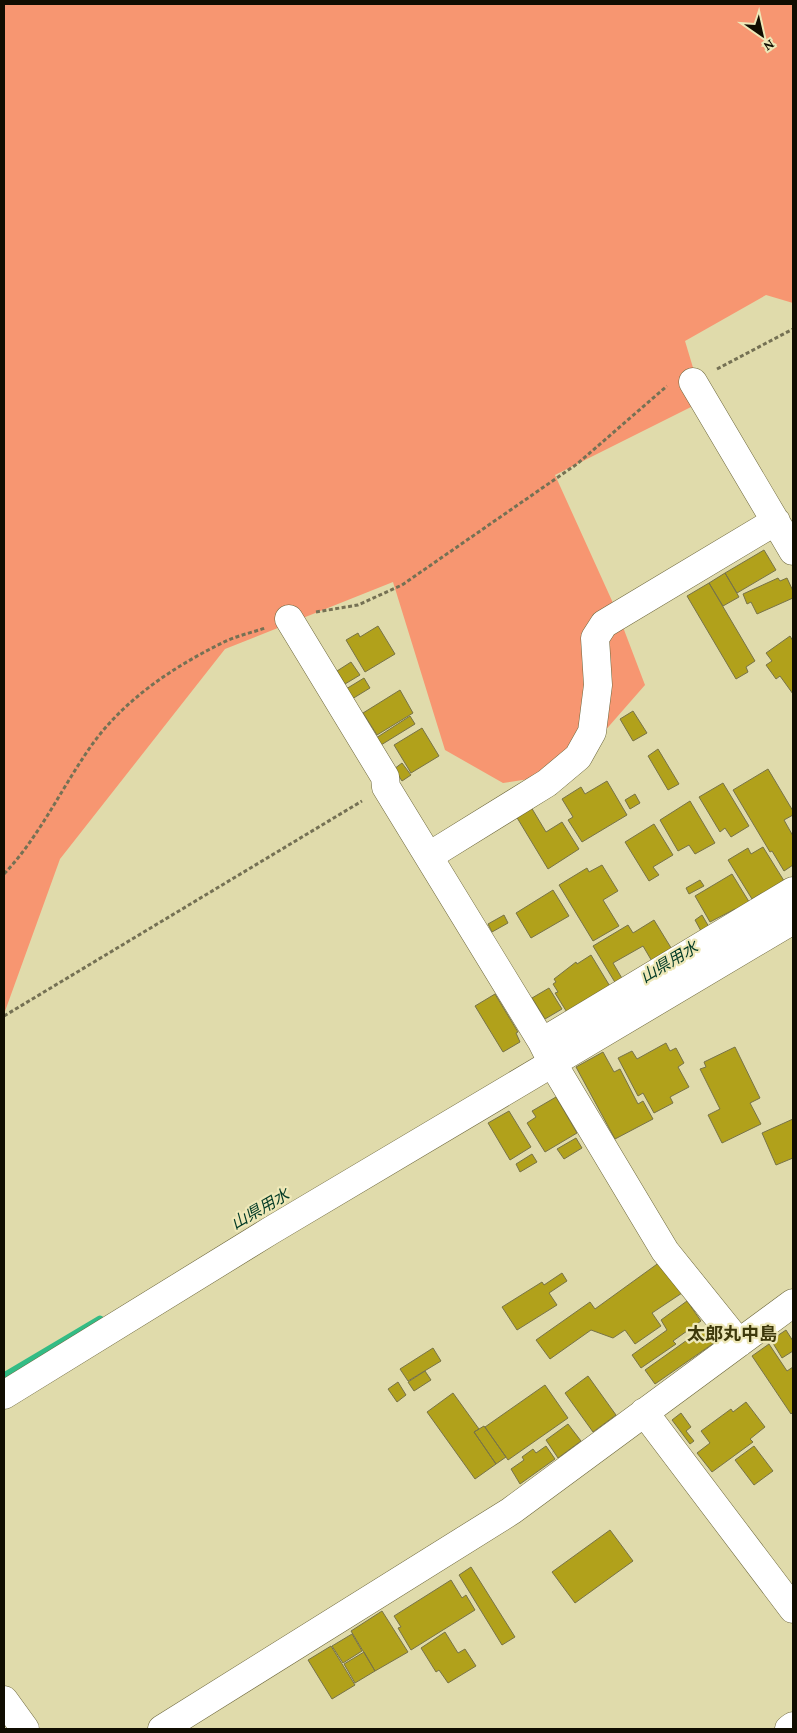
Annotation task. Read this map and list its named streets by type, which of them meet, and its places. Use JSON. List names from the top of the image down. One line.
{"districts":["太郎丸中島"],"water":["山県用水"],"north":"bottom right"}
